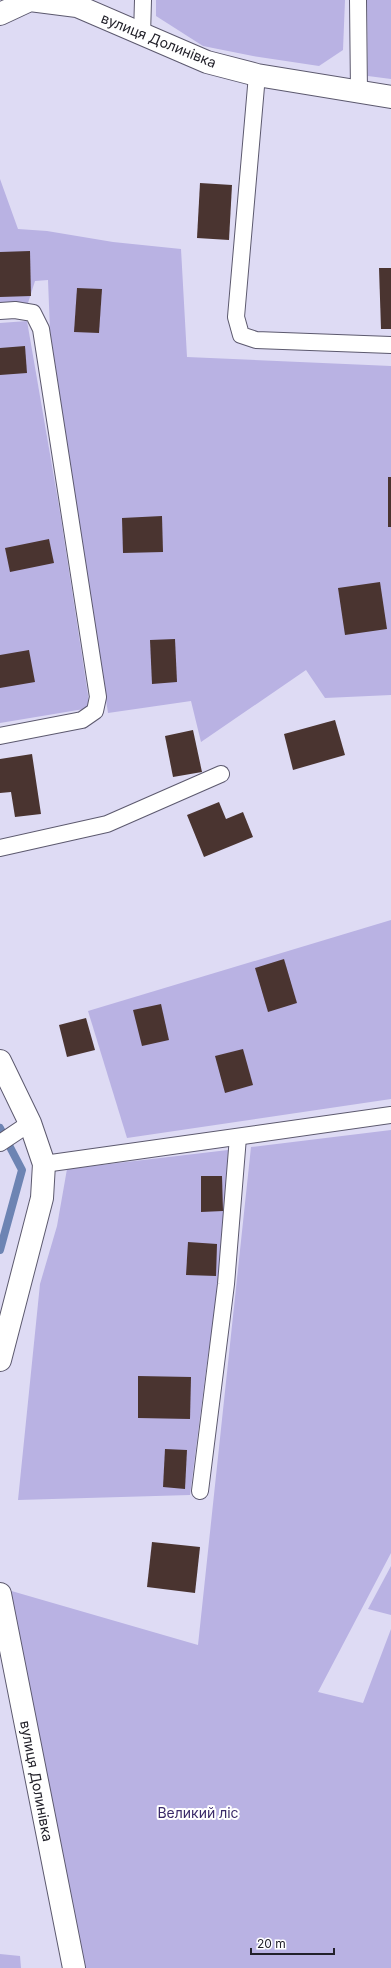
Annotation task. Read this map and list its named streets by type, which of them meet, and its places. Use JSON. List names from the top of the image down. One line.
{"streets":{"street":["вулиця Долинівка"]},"parks":["Великий ліс"],"scale_bar":"20 m"}
